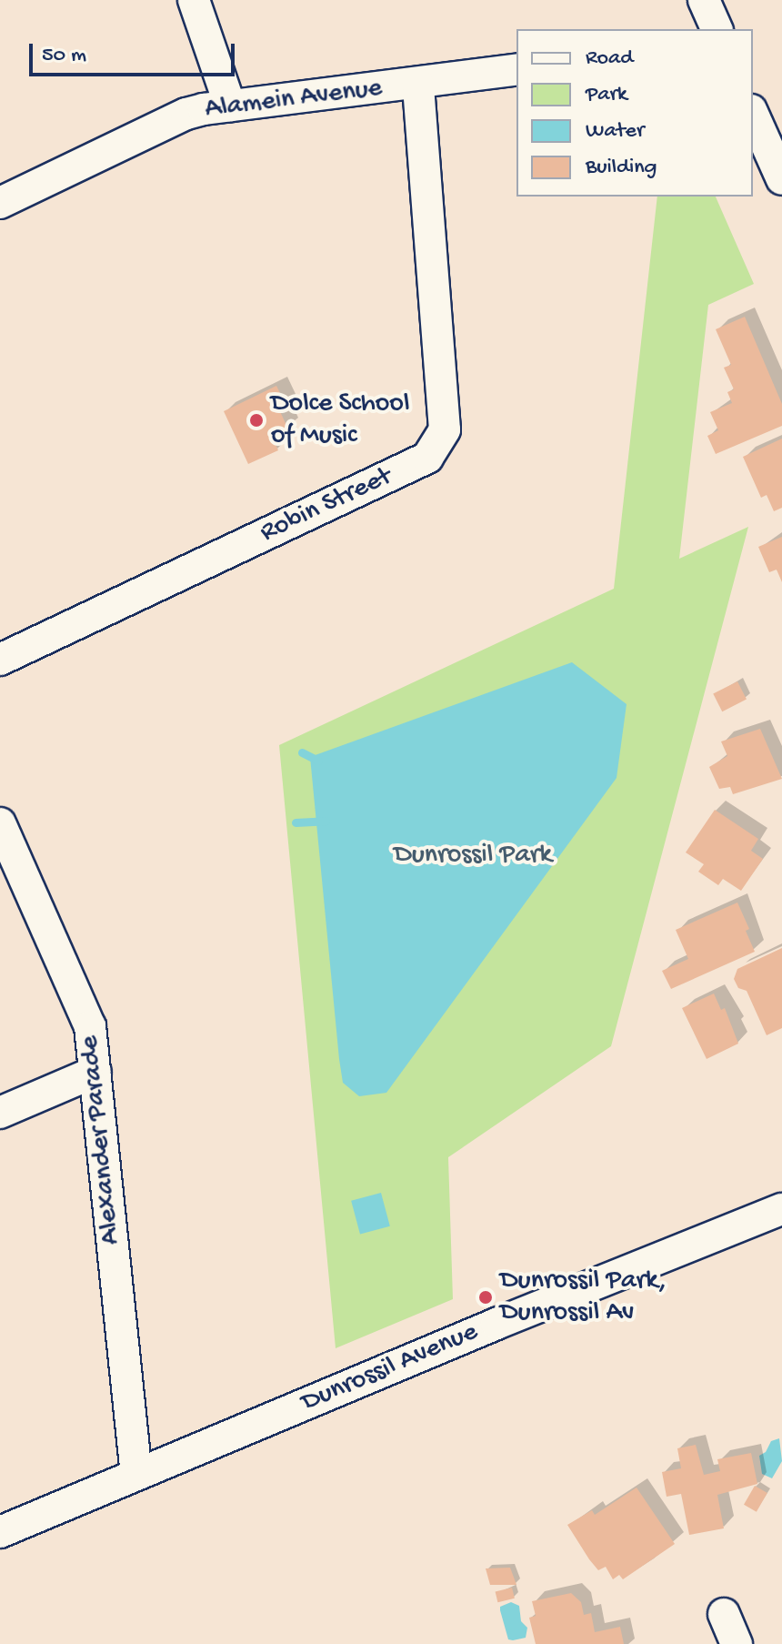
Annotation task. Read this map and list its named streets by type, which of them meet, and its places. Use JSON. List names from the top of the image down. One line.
{"streets":{"street":["Alamein Avenue","Robin Street","Alexander Parade","Dunrossil Avenue"]},"crossings":[["Alamein Avenue","Robin Street"],["Alexander Parade","Dunrossil Avenue"]],"parks":["Dunrossil Park"],"places":["Dolce School of Music","Dunrossil Park, Dunrossil Av"],"legend":["Road","Park","Water","Building"],"scale_bar":"50 m"}
